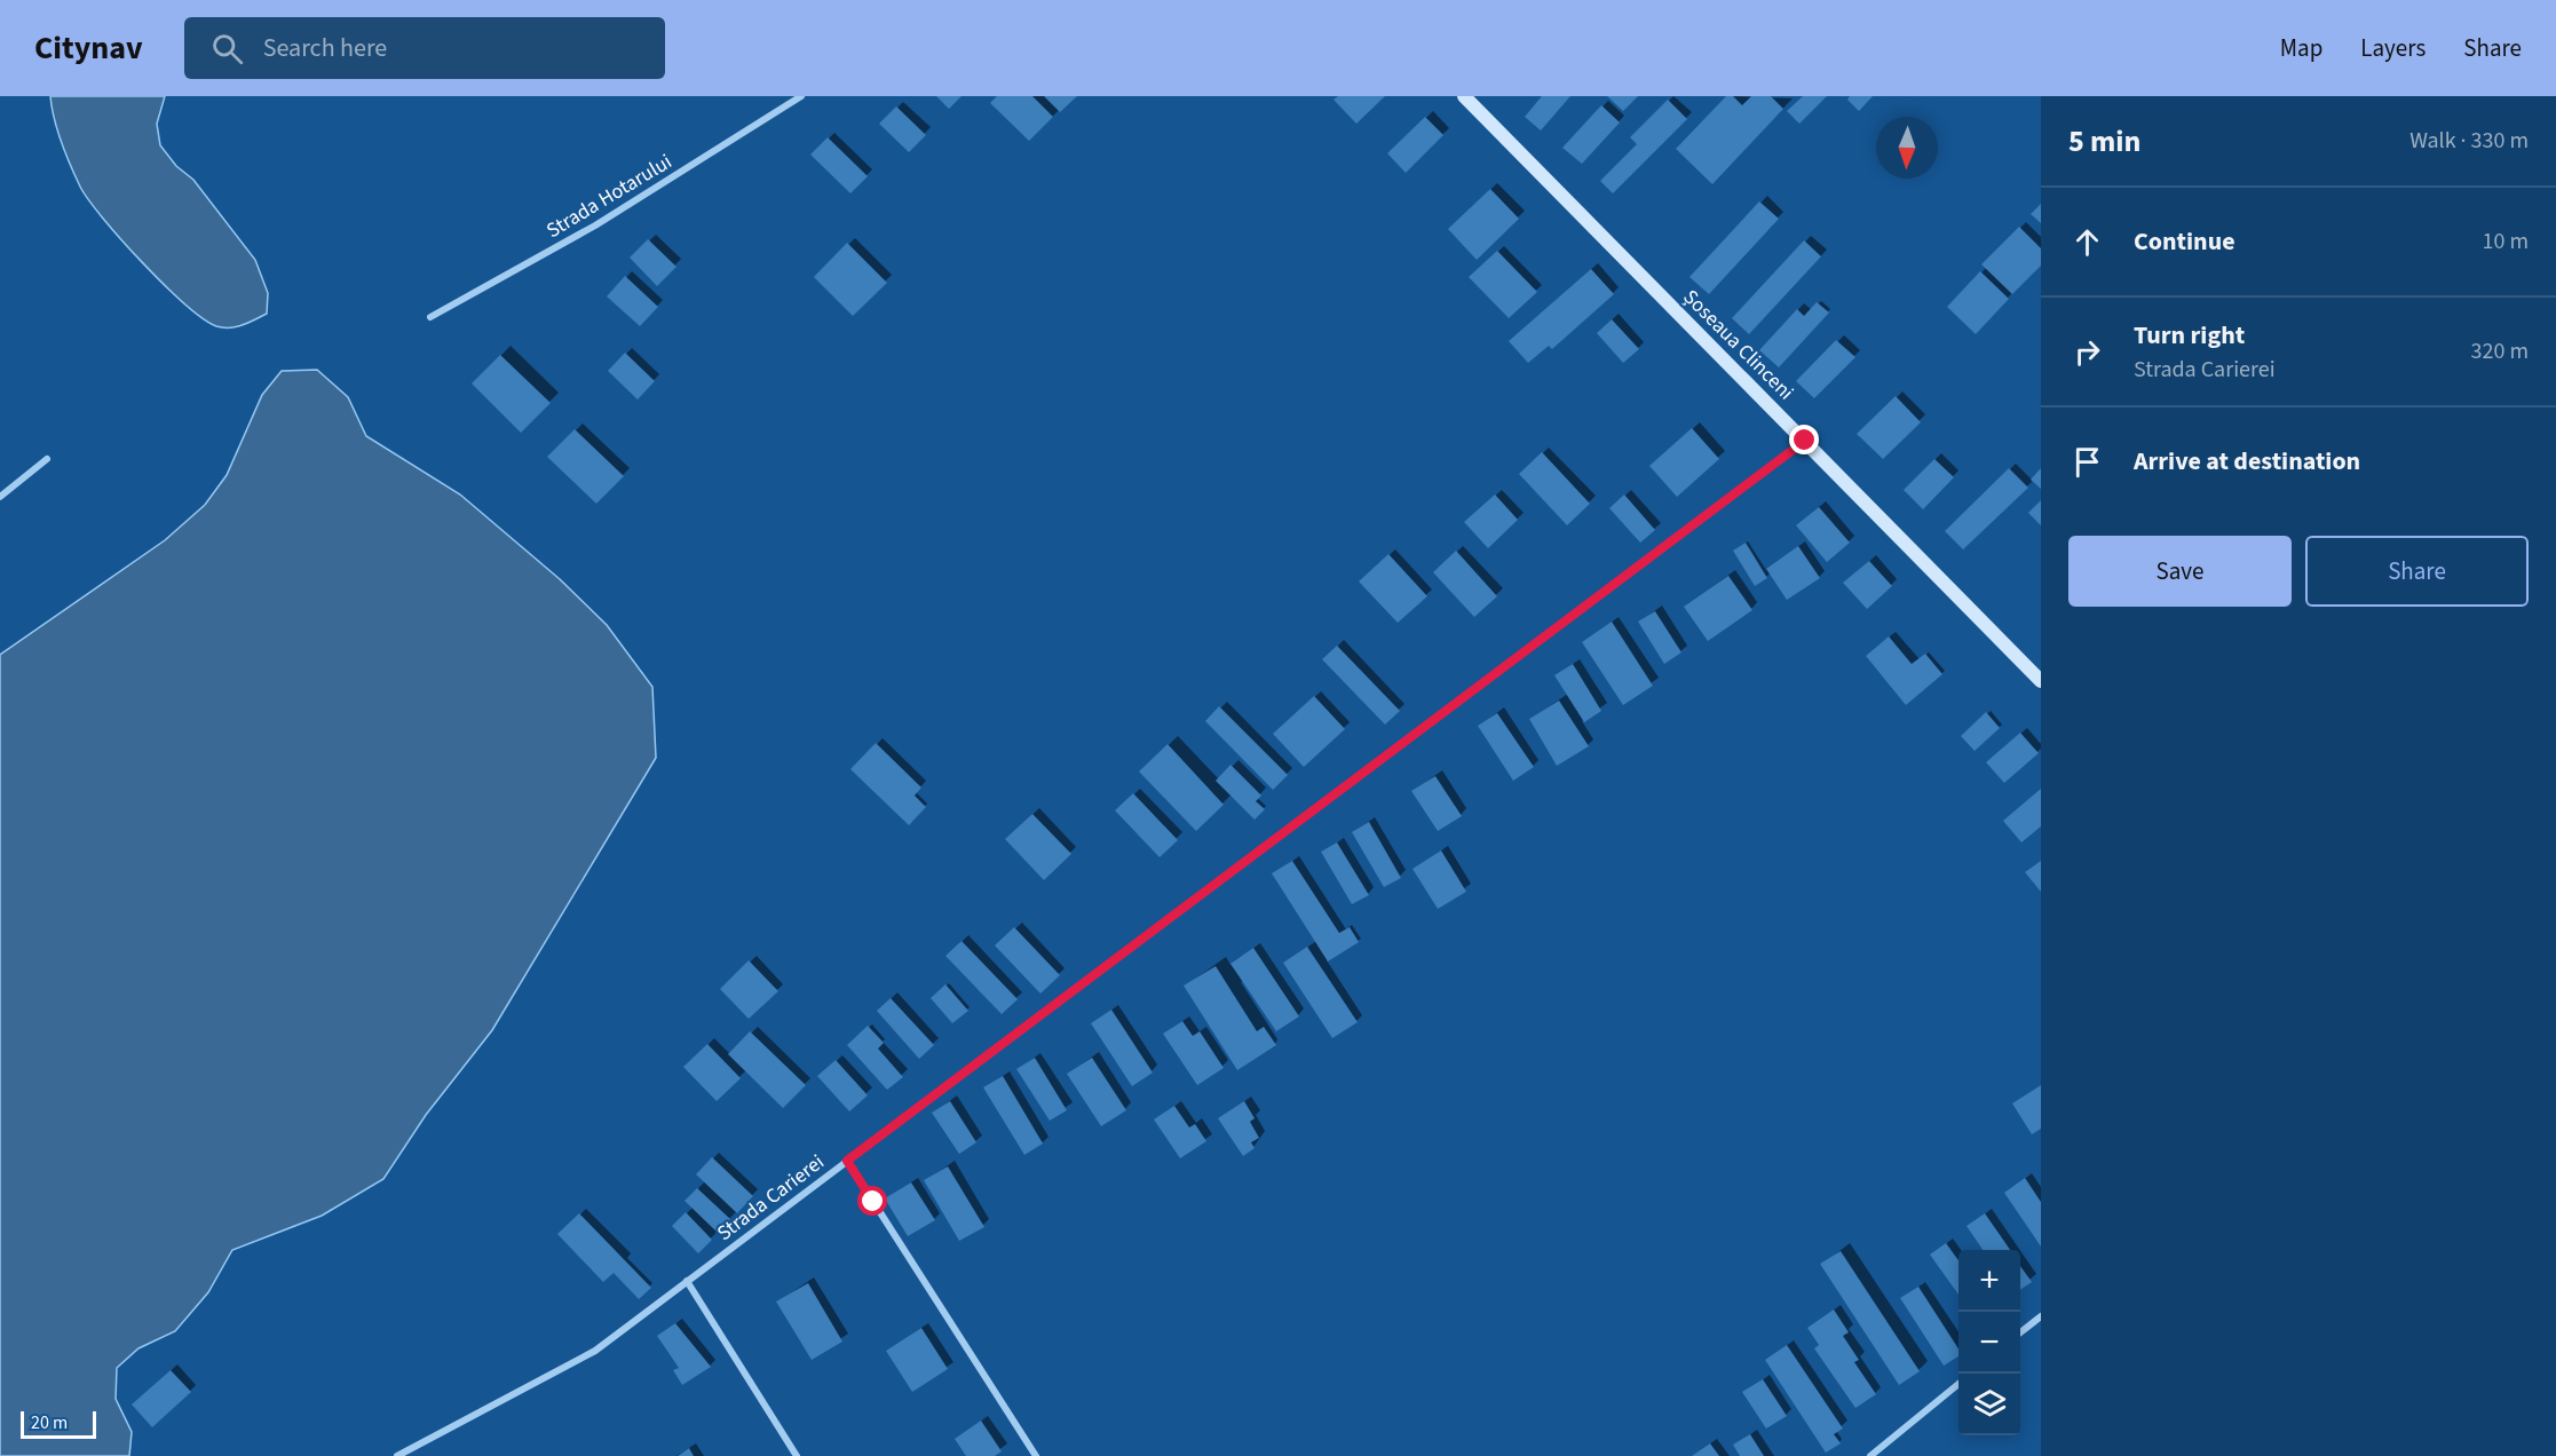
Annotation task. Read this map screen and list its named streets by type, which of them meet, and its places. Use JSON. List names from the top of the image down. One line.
{"streets":{"main road":["Șoseaua Clinceni"],"street":["Strada Hotarului","Strada Carierei"]},"crossings":[["Șoseaua Clinceni","Strada Carierei"]],"scale_bar":"20 m","north":"bottom","page":{"header":"Citynav","search":"Search here","nav":["Map","Layers","Share"],"heading":["5 min","Walk · 330 m"],"list":[["Continue","10 m"],["Turn right","Strada Carierei","320 m"],"Arrive at destination"],"buttons":["Save","Share"],"map_buttons":["+","−"],"scale":"20 m"}}
